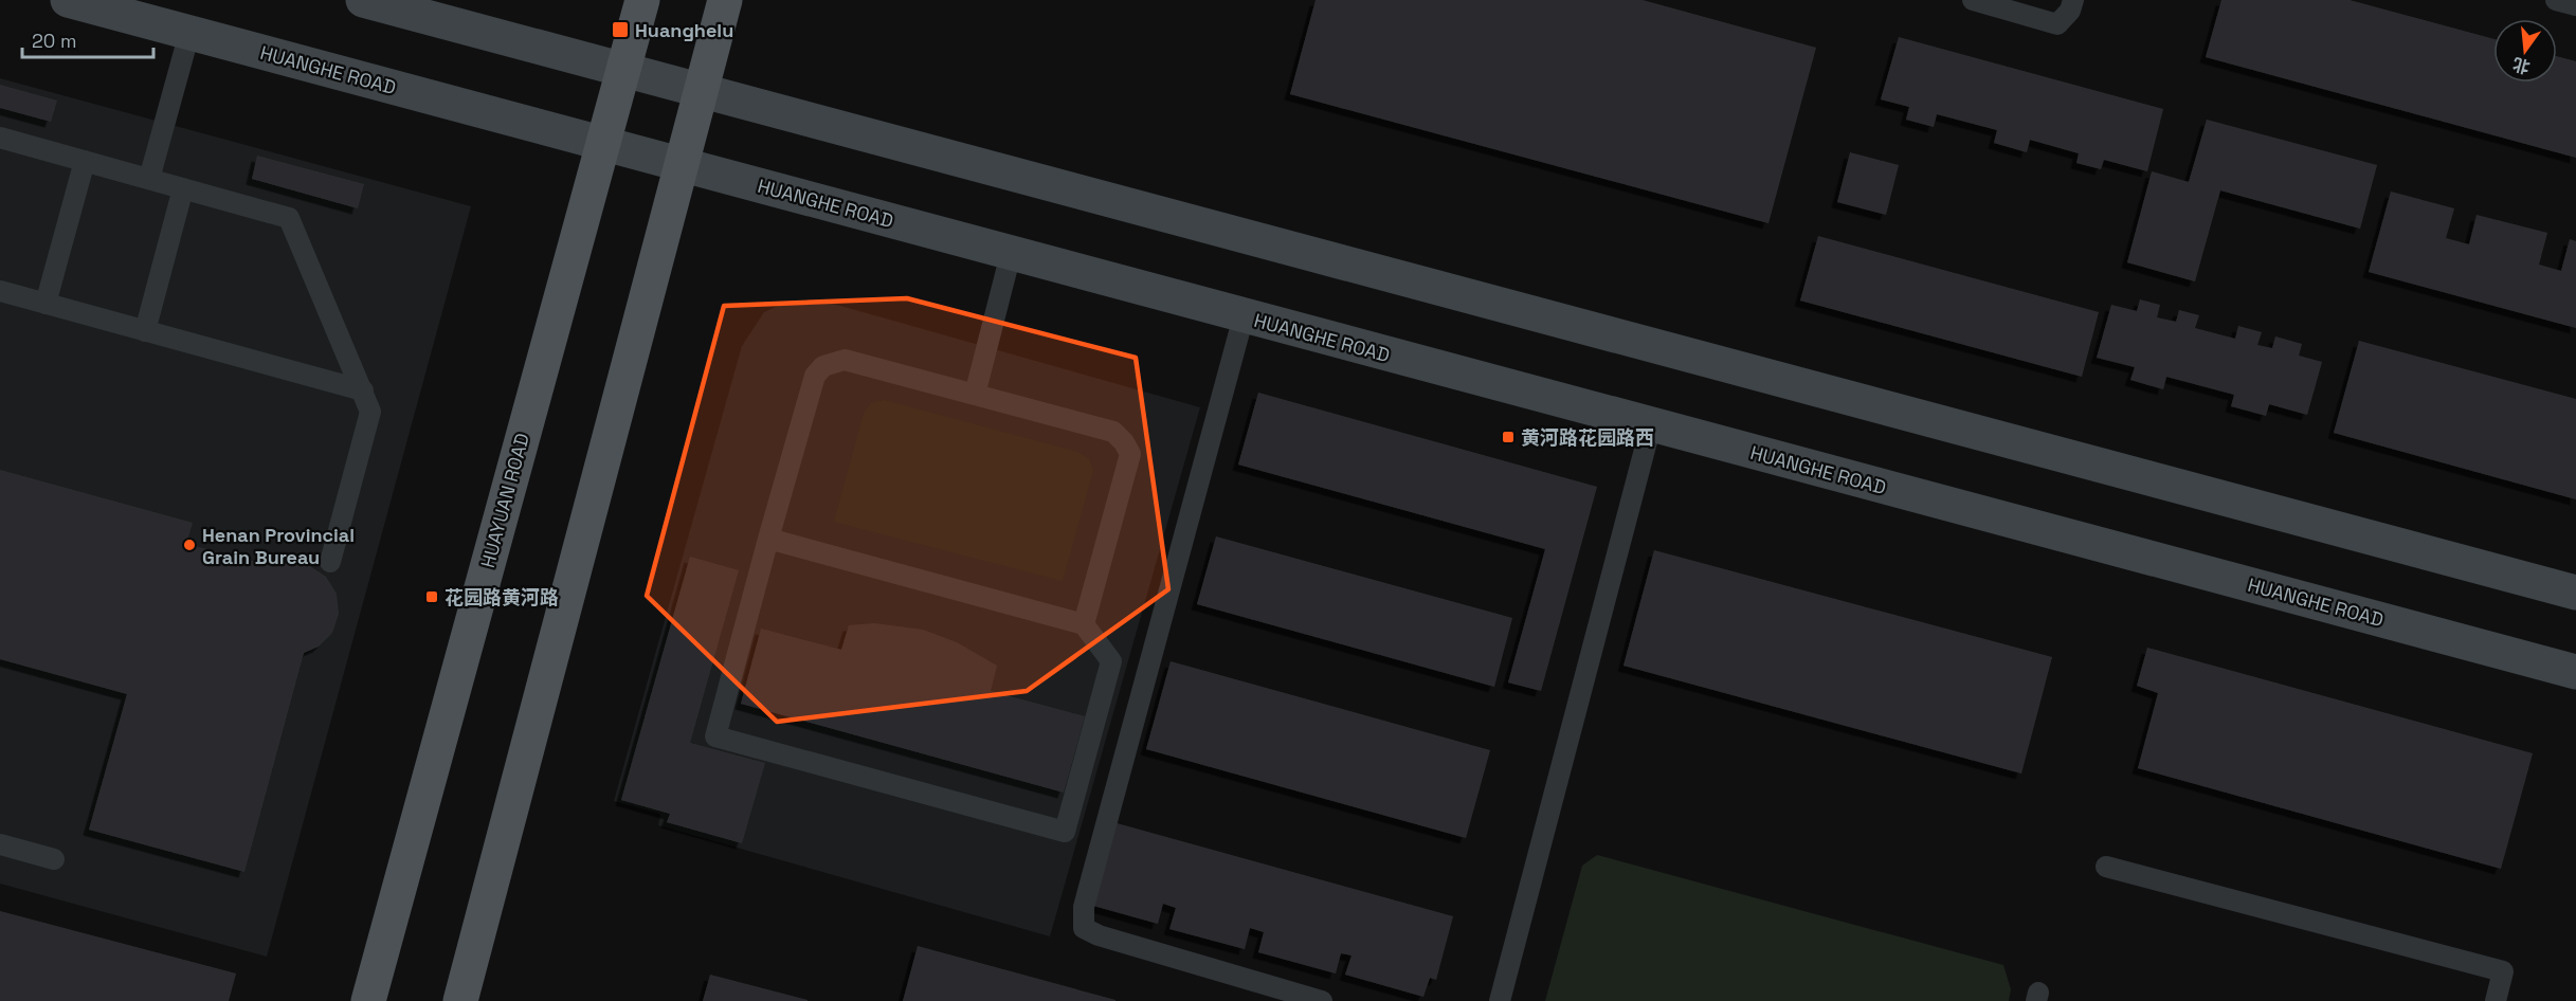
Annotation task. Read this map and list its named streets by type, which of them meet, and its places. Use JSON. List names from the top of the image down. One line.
{"streets":{"main road":["HUANGHE ROAD","HUAYUAN ROAD"]},"crossings":[["HUANGHE ROAD","HUAYUAN ROAD"]],"places":{"transit":["Huanghelu","黄河路花园路西","花园路黄河路"],"other":["Henan Provincial Grain Bureau"]},"scale_bar":"20 m","north":"bottom"}
